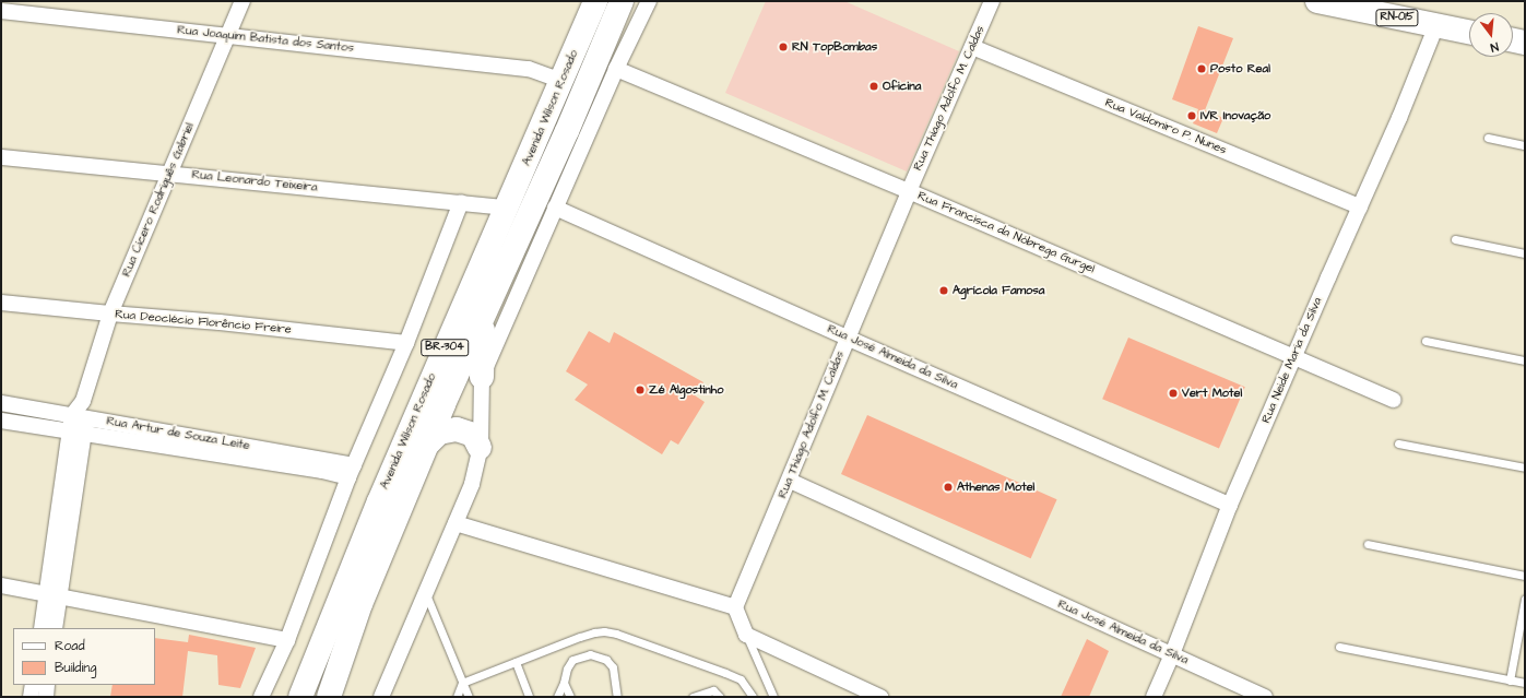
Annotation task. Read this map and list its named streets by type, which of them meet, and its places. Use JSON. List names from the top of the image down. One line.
{"streets":{"main road":["RN-015","Avenida Wilson Rosado","BR-304"],"street":["Rua Joaquim Batista dos Santos","Rua Thiago Adolfo M. Caldas","Rua Valdomiro P. Nunes","Rua Leonardo Teixeira","Rua Cícero Rodriguês Gabriel","Rua Francisca da Nóbrega Gurgel","Rua Deoclécio Florêncio Freire","Rua José Almeida da Silva","Rua Neide Maria da Silva","Rua Artur de Souza Leite"]},"crossings":[["RN-015","Rua Neide Maria da Silva"],["Rua Joaquim Batista dos Santos","Avenida Wilson Rosado"],["Rua Joaquim Batista dos Santos","Rua Cícero Rodriguês Gabriel"],["Rua Thiago Adolfo M. Caldas","Rua Valdomiro P. Nunes"],["Rua Thiago Adolfo M. Caldas","Rua Francisca da Nóbrega Gurgel"],["Rua Thiago Adolfo M. Caldas","Rua José Almeida da Silva"],["Avenida Wilson Rosado","Rua Leonardo Teixeira"],["Rua Valdomiro P. Nunes","Rua Neide Maria da Silva"],["Rua Leonardo Teixeira","Rua Cícero Rodriguês Gabriel"],["Rua Cícero Rodriguês Gabriel","Rua Deoclécio Florêncio Freire"],["Rua Cícero Rodriguês Gabriel","Rua Artur de Souza Leite"],["Rua Francisca da Nóbrega Gurgel","Rua Neide Maria da Silva"],["Rua José Almeida da Silva","Rua Neide Maria da Silva"]],"places":["RN TopBombas","Posto Real","Oficina","IVR Inovação","Agrícola Famosa","Zé Algostinho","Vert Motel","Athenas Motel"],"legend":["Road","Building"],"north":"bottom"}
